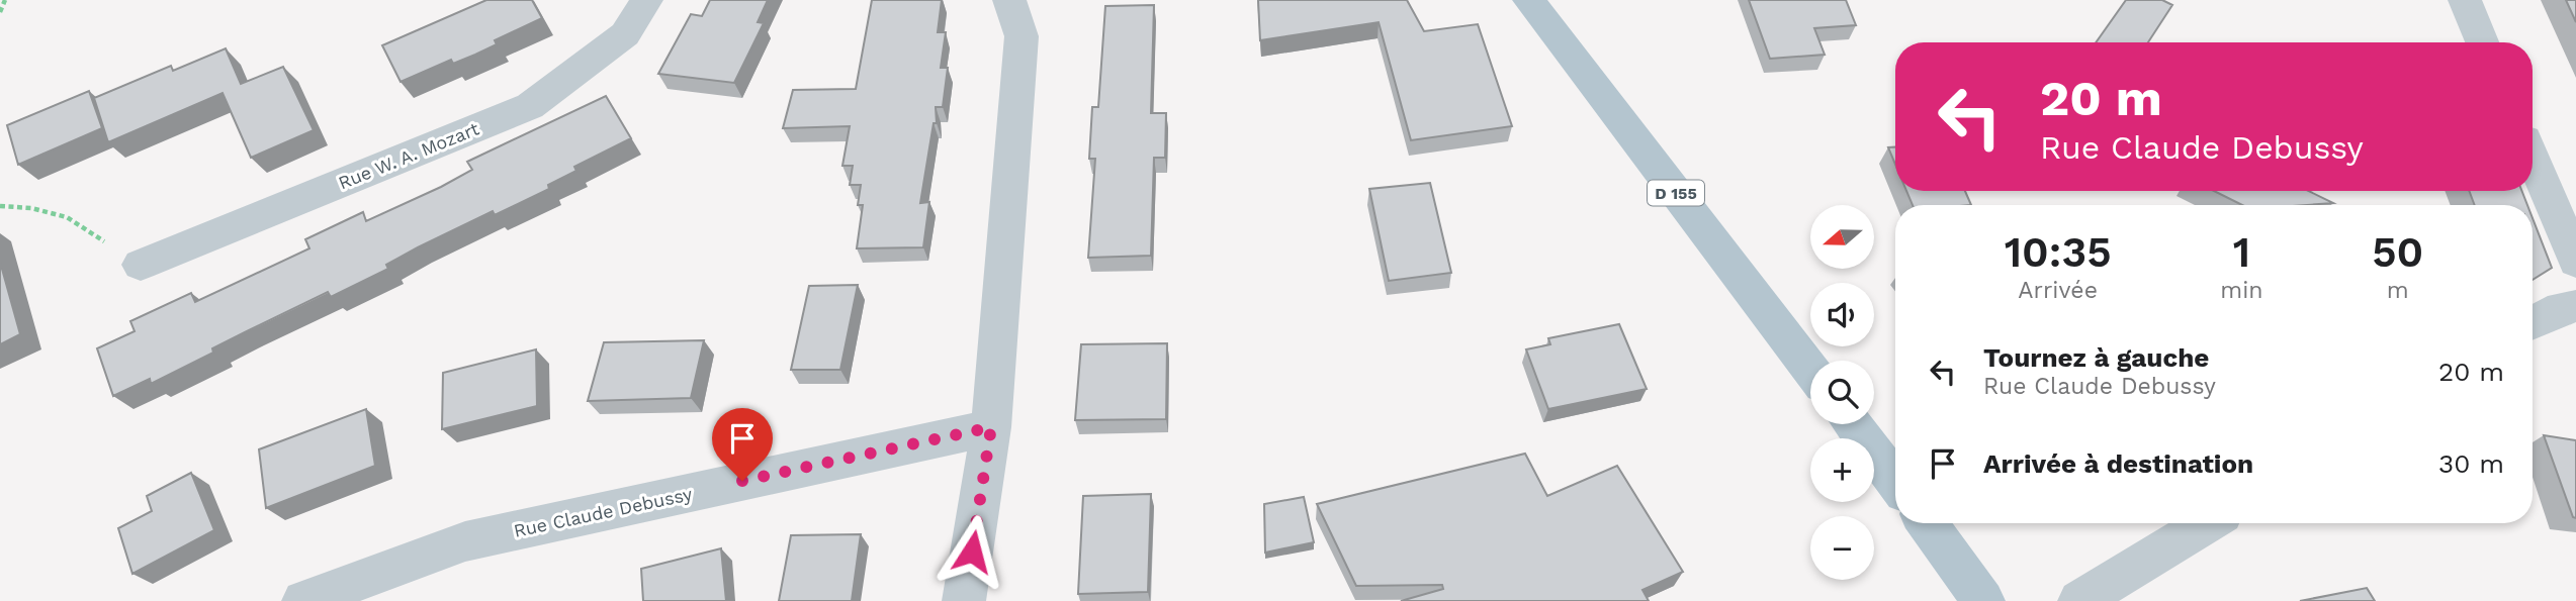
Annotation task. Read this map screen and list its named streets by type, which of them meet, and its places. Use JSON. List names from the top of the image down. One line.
{"streets":{"main road":["D 155"],"street":["Rue W. A. Mozart","Rue Claude Debussy"]},"north":"left","page":{"turn":["20 m","Rue Claude Debussy"],"map_buttons":["+","−"],"eta":["10:35","Arrivée","1","min","50","m"],"list":[{"name":"Tournez à gauche","note":"Rue Claude Debussy","value":"20 m"},{"name":"Arrivée à destination","value":"30 m"}]}}
